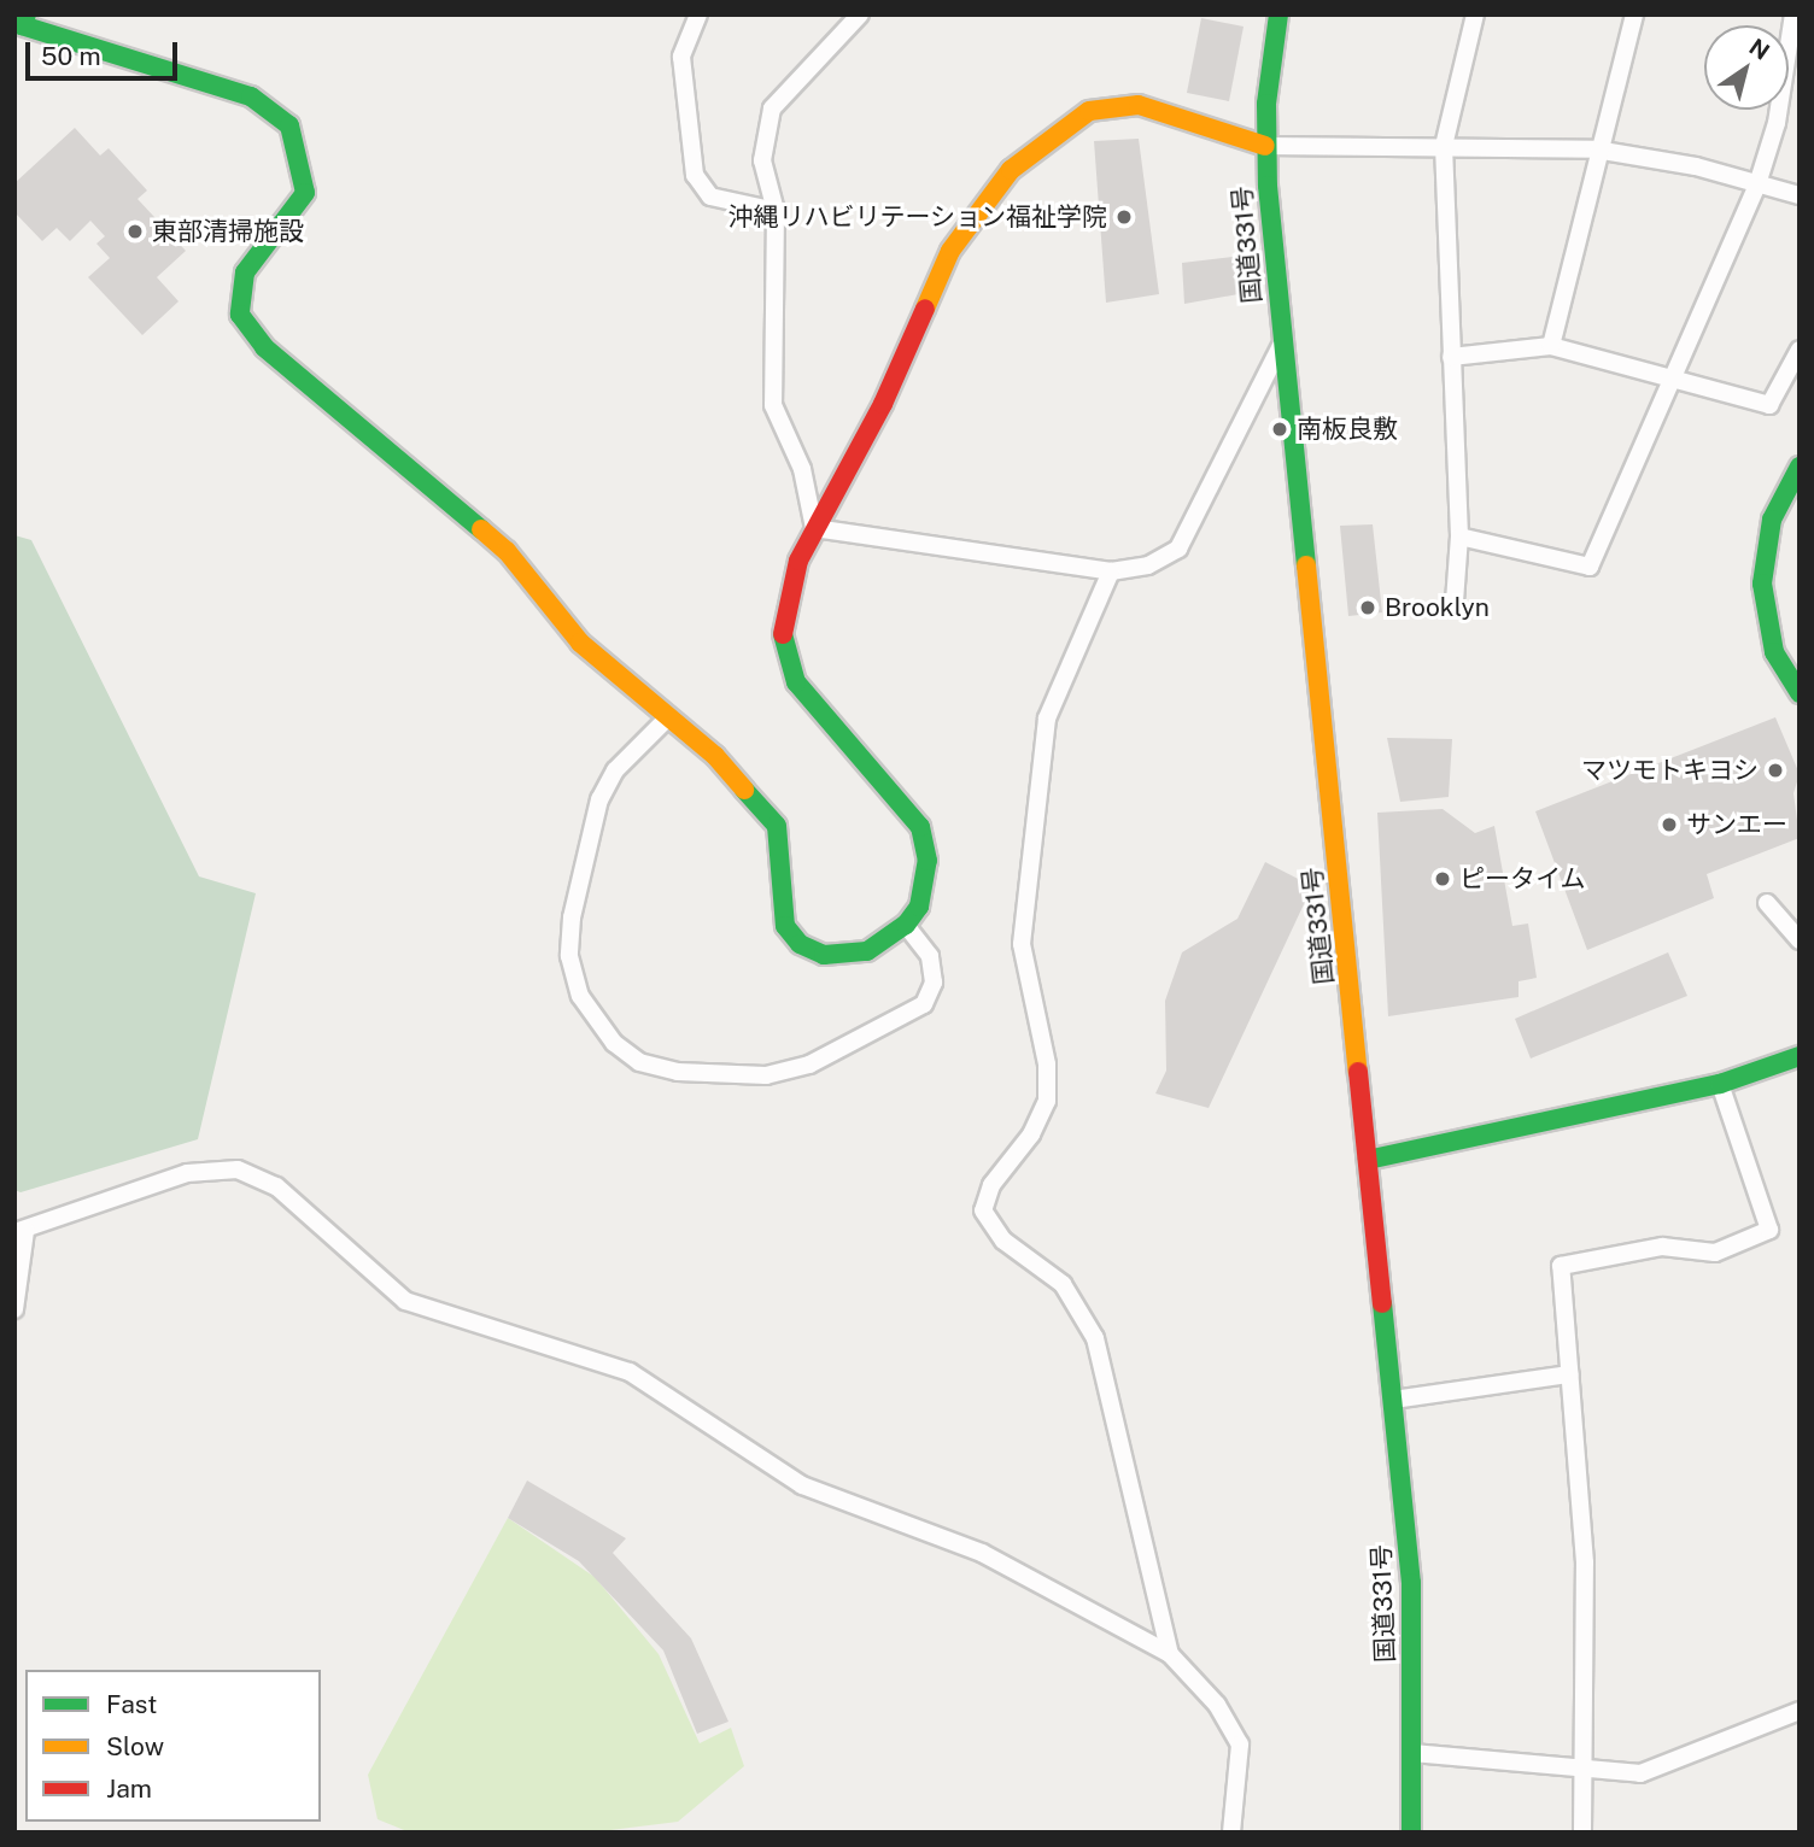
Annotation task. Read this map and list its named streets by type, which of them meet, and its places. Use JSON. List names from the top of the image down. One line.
{"streets":{"main road":["国道331号"]},"places":["沖縄リハビリテーション福祉学院","東部清掃施設","南板良敷","Brooklyn","マツモトキヨシ","サンエー","ピータイム"],"legend":["Fast","Slow","Jam"],"scale_bar":"50 m","north":"top right"}
